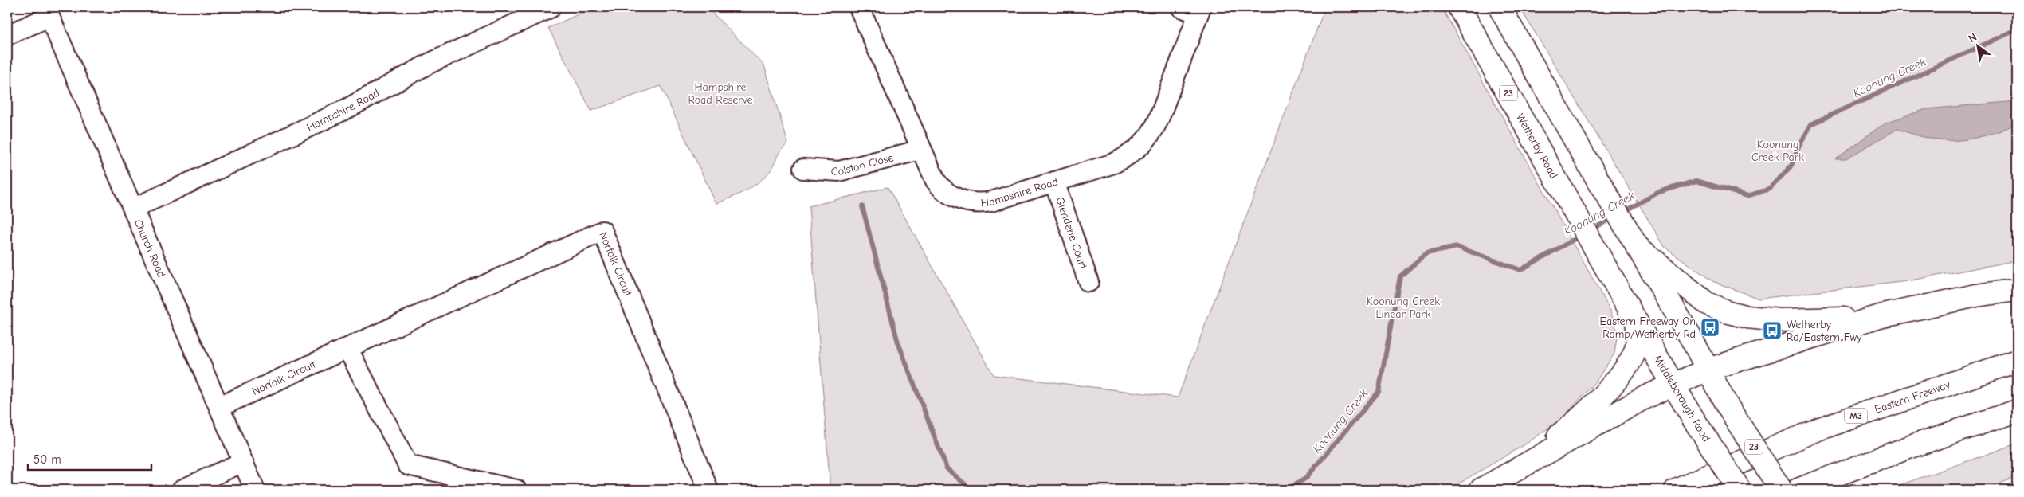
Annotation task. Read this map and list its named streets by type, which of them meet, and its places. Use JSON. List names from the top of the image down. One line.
{"streets":{"main road":["23","Wetherby Road","Eastern Freeway","Middleborough Road","M3"],"street":["Hampshire Road","Colston Close","Glendene Court","Church Road","Norfolk Circuit"]},"crossings":[["Hampshire Road","Colston Close"],["Hampshire Road","Glendene Court"],["Hampshire Road","Church Road"],["Wetherby Road","Middleborough Road"],["Church Road","Norfolk Circuit"]],"water":["Koonung Creek"],"parks":["Hampshire Road Reserve","Koonung Creek Park","Koonung Creek Linear Park"],"places":{"bus stop":["Eastern Freeway On Ramp/Wetherby Rd","Wetherby Rd/Eastern Fwy"]},"scale_bar":"50 m","north":"top left"}
